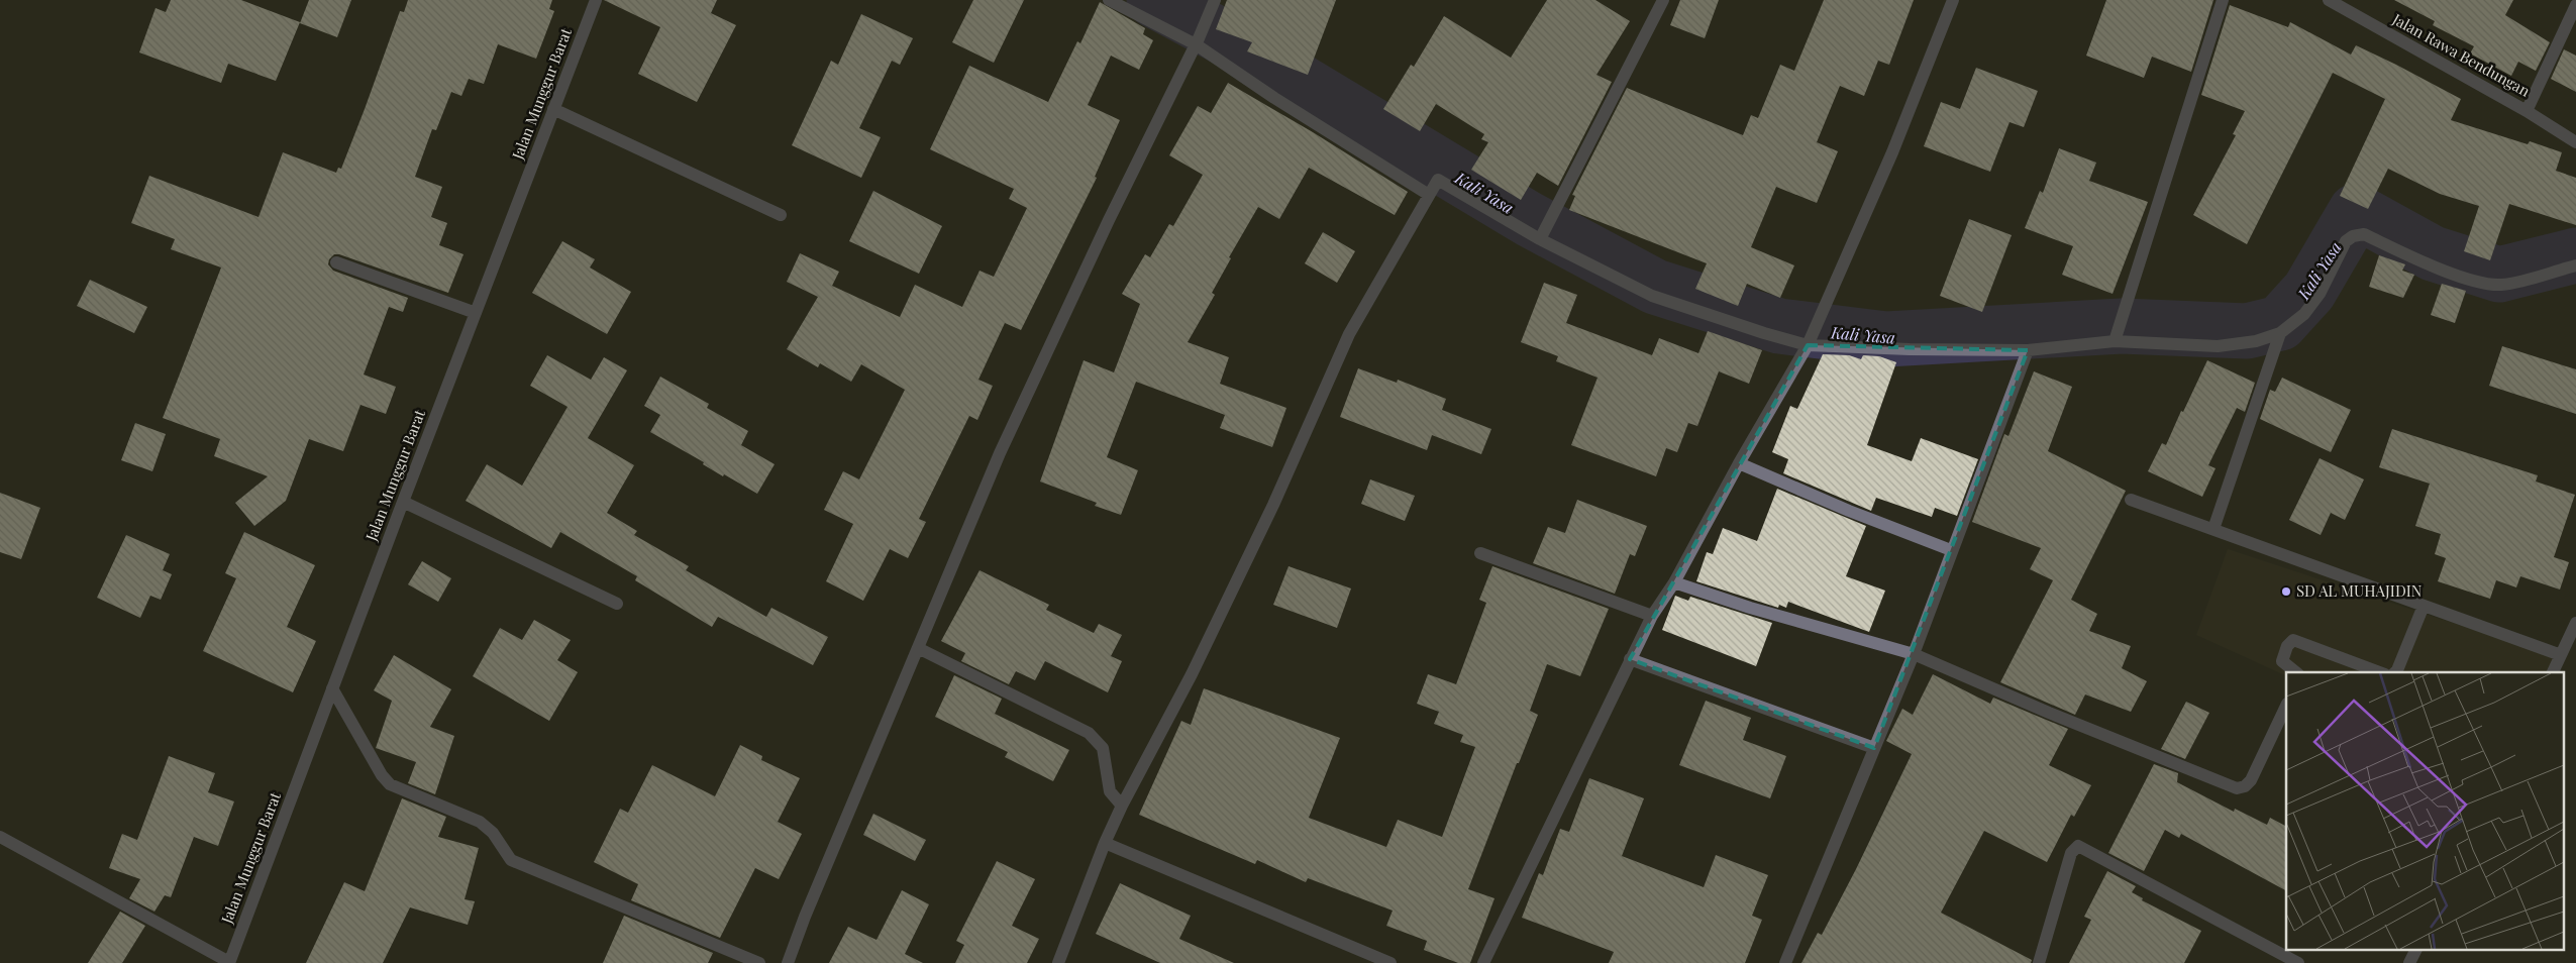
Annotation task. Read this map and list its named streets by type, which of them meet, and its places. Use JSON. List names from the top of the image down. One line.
{"streets":{"street":["Jalan Rawa Bendungan","Jalan Munggur Barat"]},"water":["Kali Yasa"],"places":["SD AL MUHAJIDIN"]}
